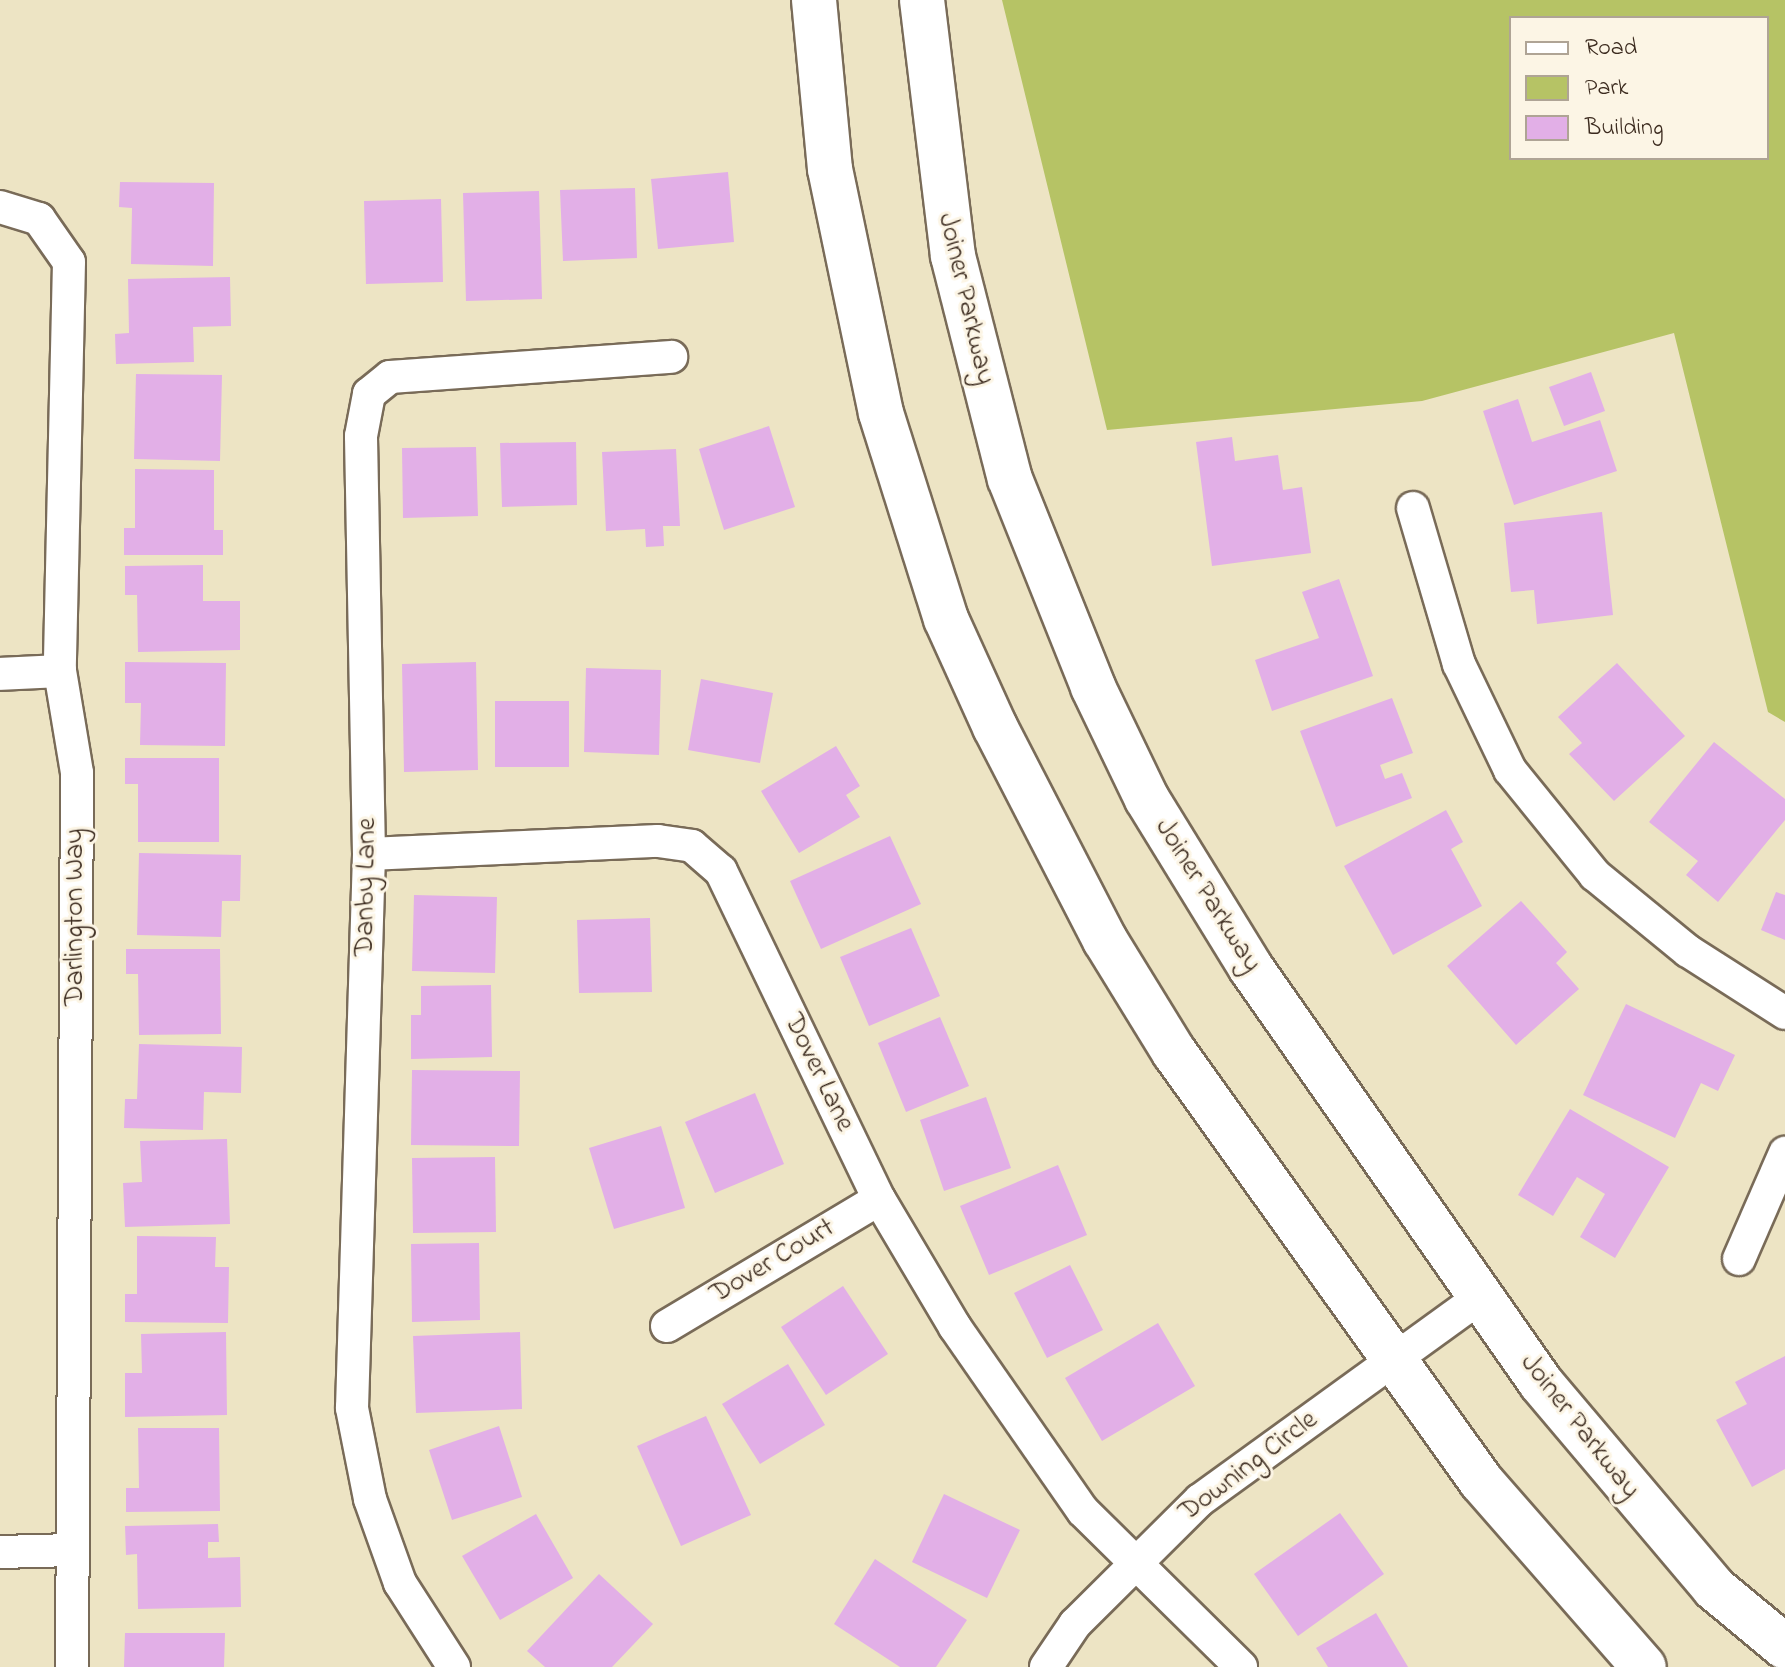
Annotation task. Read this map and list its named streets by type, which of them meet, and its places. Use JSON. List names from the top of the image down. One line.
{"streets":{"main road":["Joiner Parkway"],"street":["Danby Lane","Darlington Way","Dover Lane","Dover Court","Downing Circle"]},"crossings":[["Joiner Parkway","Downing Circle"],["Danby Lane","Dover Lane"],["Dover Lane","Dover Court"],["Dover Lane","Downing Circle"]],"legend":["Road","Park","Building"]}
